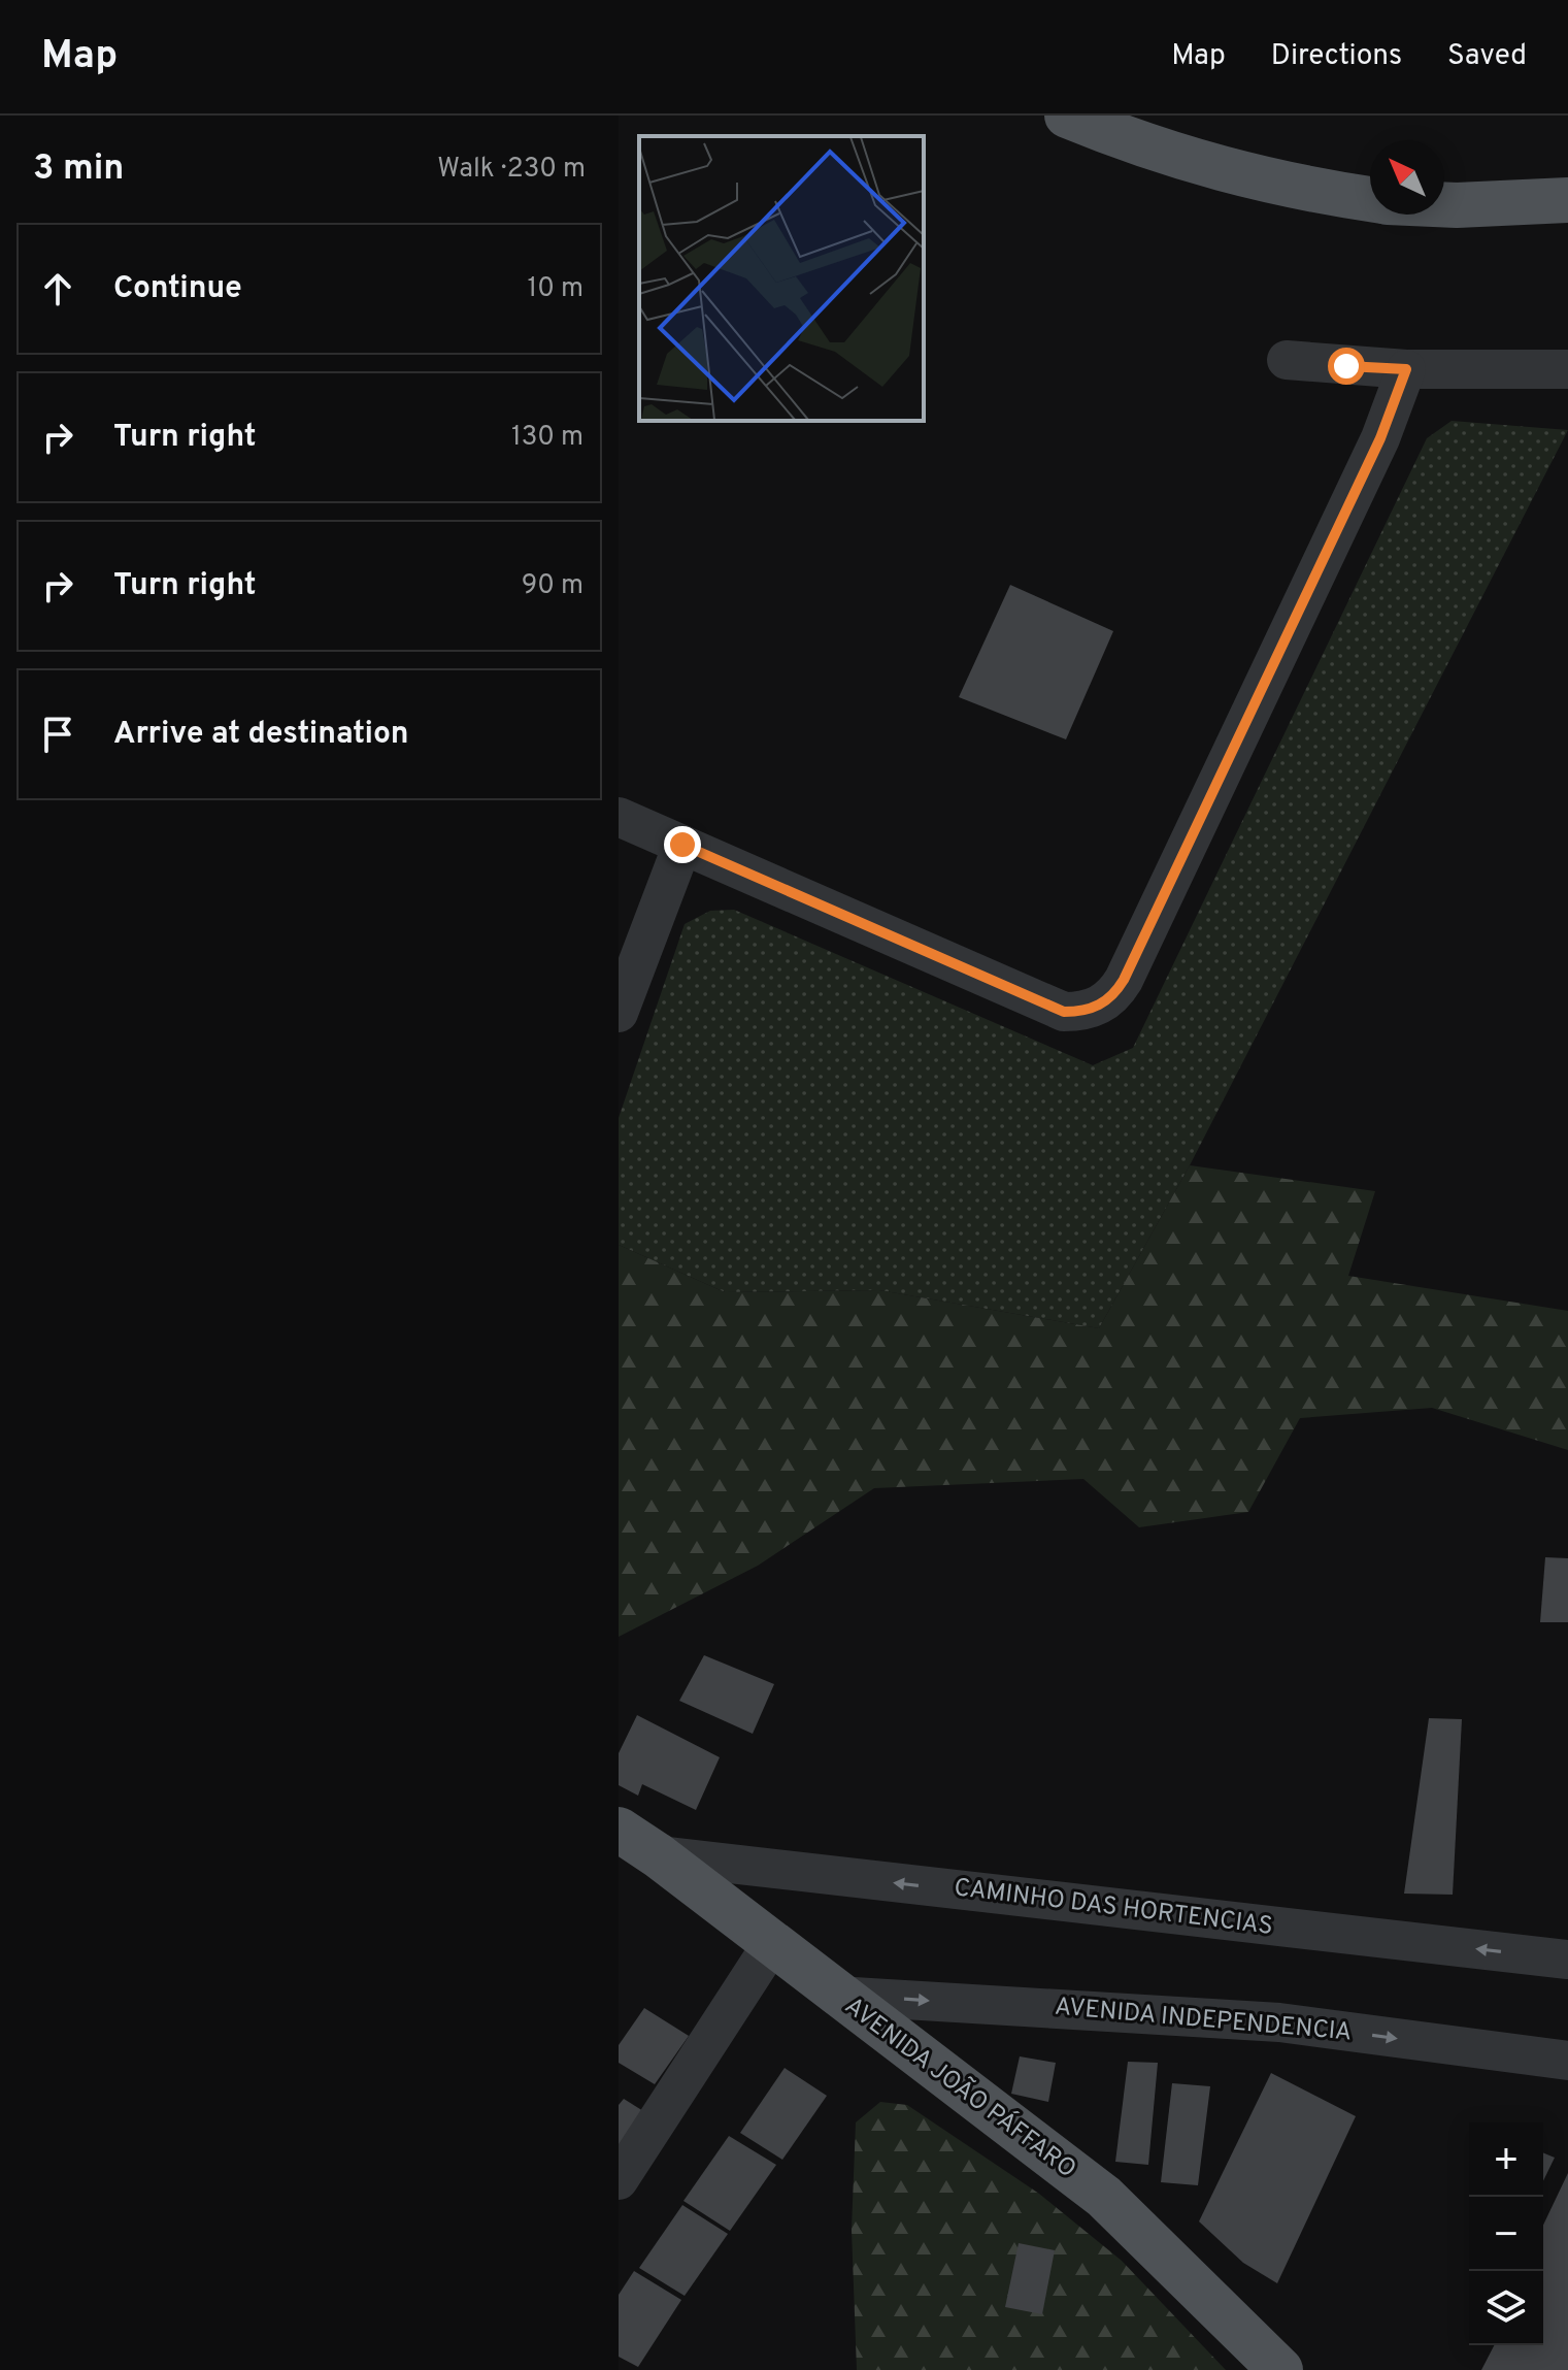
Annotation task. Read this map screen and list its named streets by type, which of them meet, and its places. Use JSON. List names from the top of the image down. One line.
{"streets":{"main road":["AVENIDA JOÃO PÁFFARO"],"street":["CAMINHO DAS HORTENCIAS","AVENIDA INDEPENDENCIA"]},"crossings":[["CAMINHO DAS HORTENCIAS","AVENIDA JOÃO PÁFFARO"],["AVENIDA INDEPENDENCIA","AVENIDA JOÃO PÁFFARO"]],"one_way":["CAMINHO DAS HORTENCIAS","AVENIDA INDEPENDENCIA"],"north":"top left","page":{"header":"Map","nav":["Map","Directions","Saved"],"heading":["3 min","Walk · 230 m"],"list":[["Continue","10 m"],["Turn right","130 m"],["Turn right","90 m"],"Arrive at destination"],"map_buttons":["+","−"]}}
